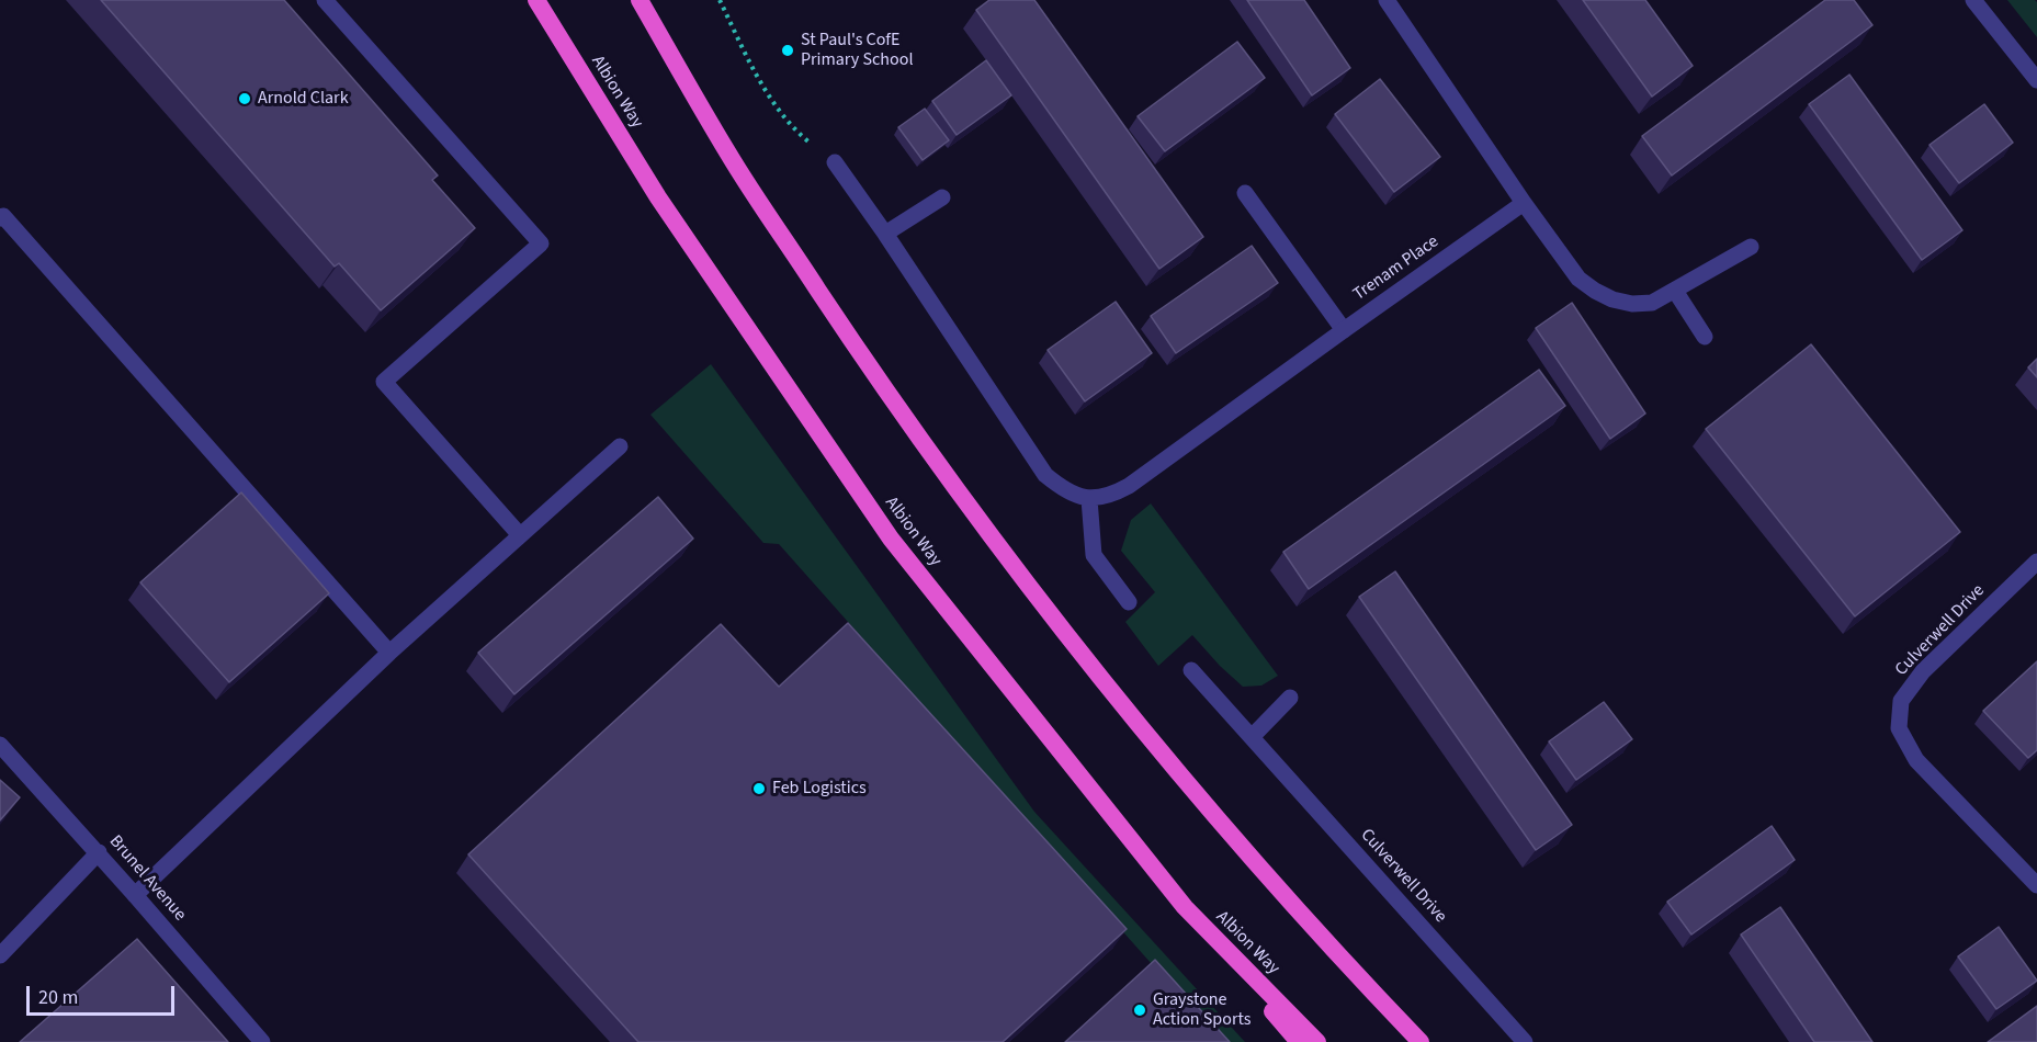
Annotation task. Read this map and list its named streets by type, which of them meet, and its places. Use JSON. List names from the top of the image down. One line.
{"streets":{"highway":["Albion Way"],"street":["Trenam Place","Culverwell Drive","Brunel Avenue"]},"places":["St Paul's CofE Primary School","Arnold Clark","Feb Logistics","Graystone Action Sports"],"scale_bar":"20 m"}
